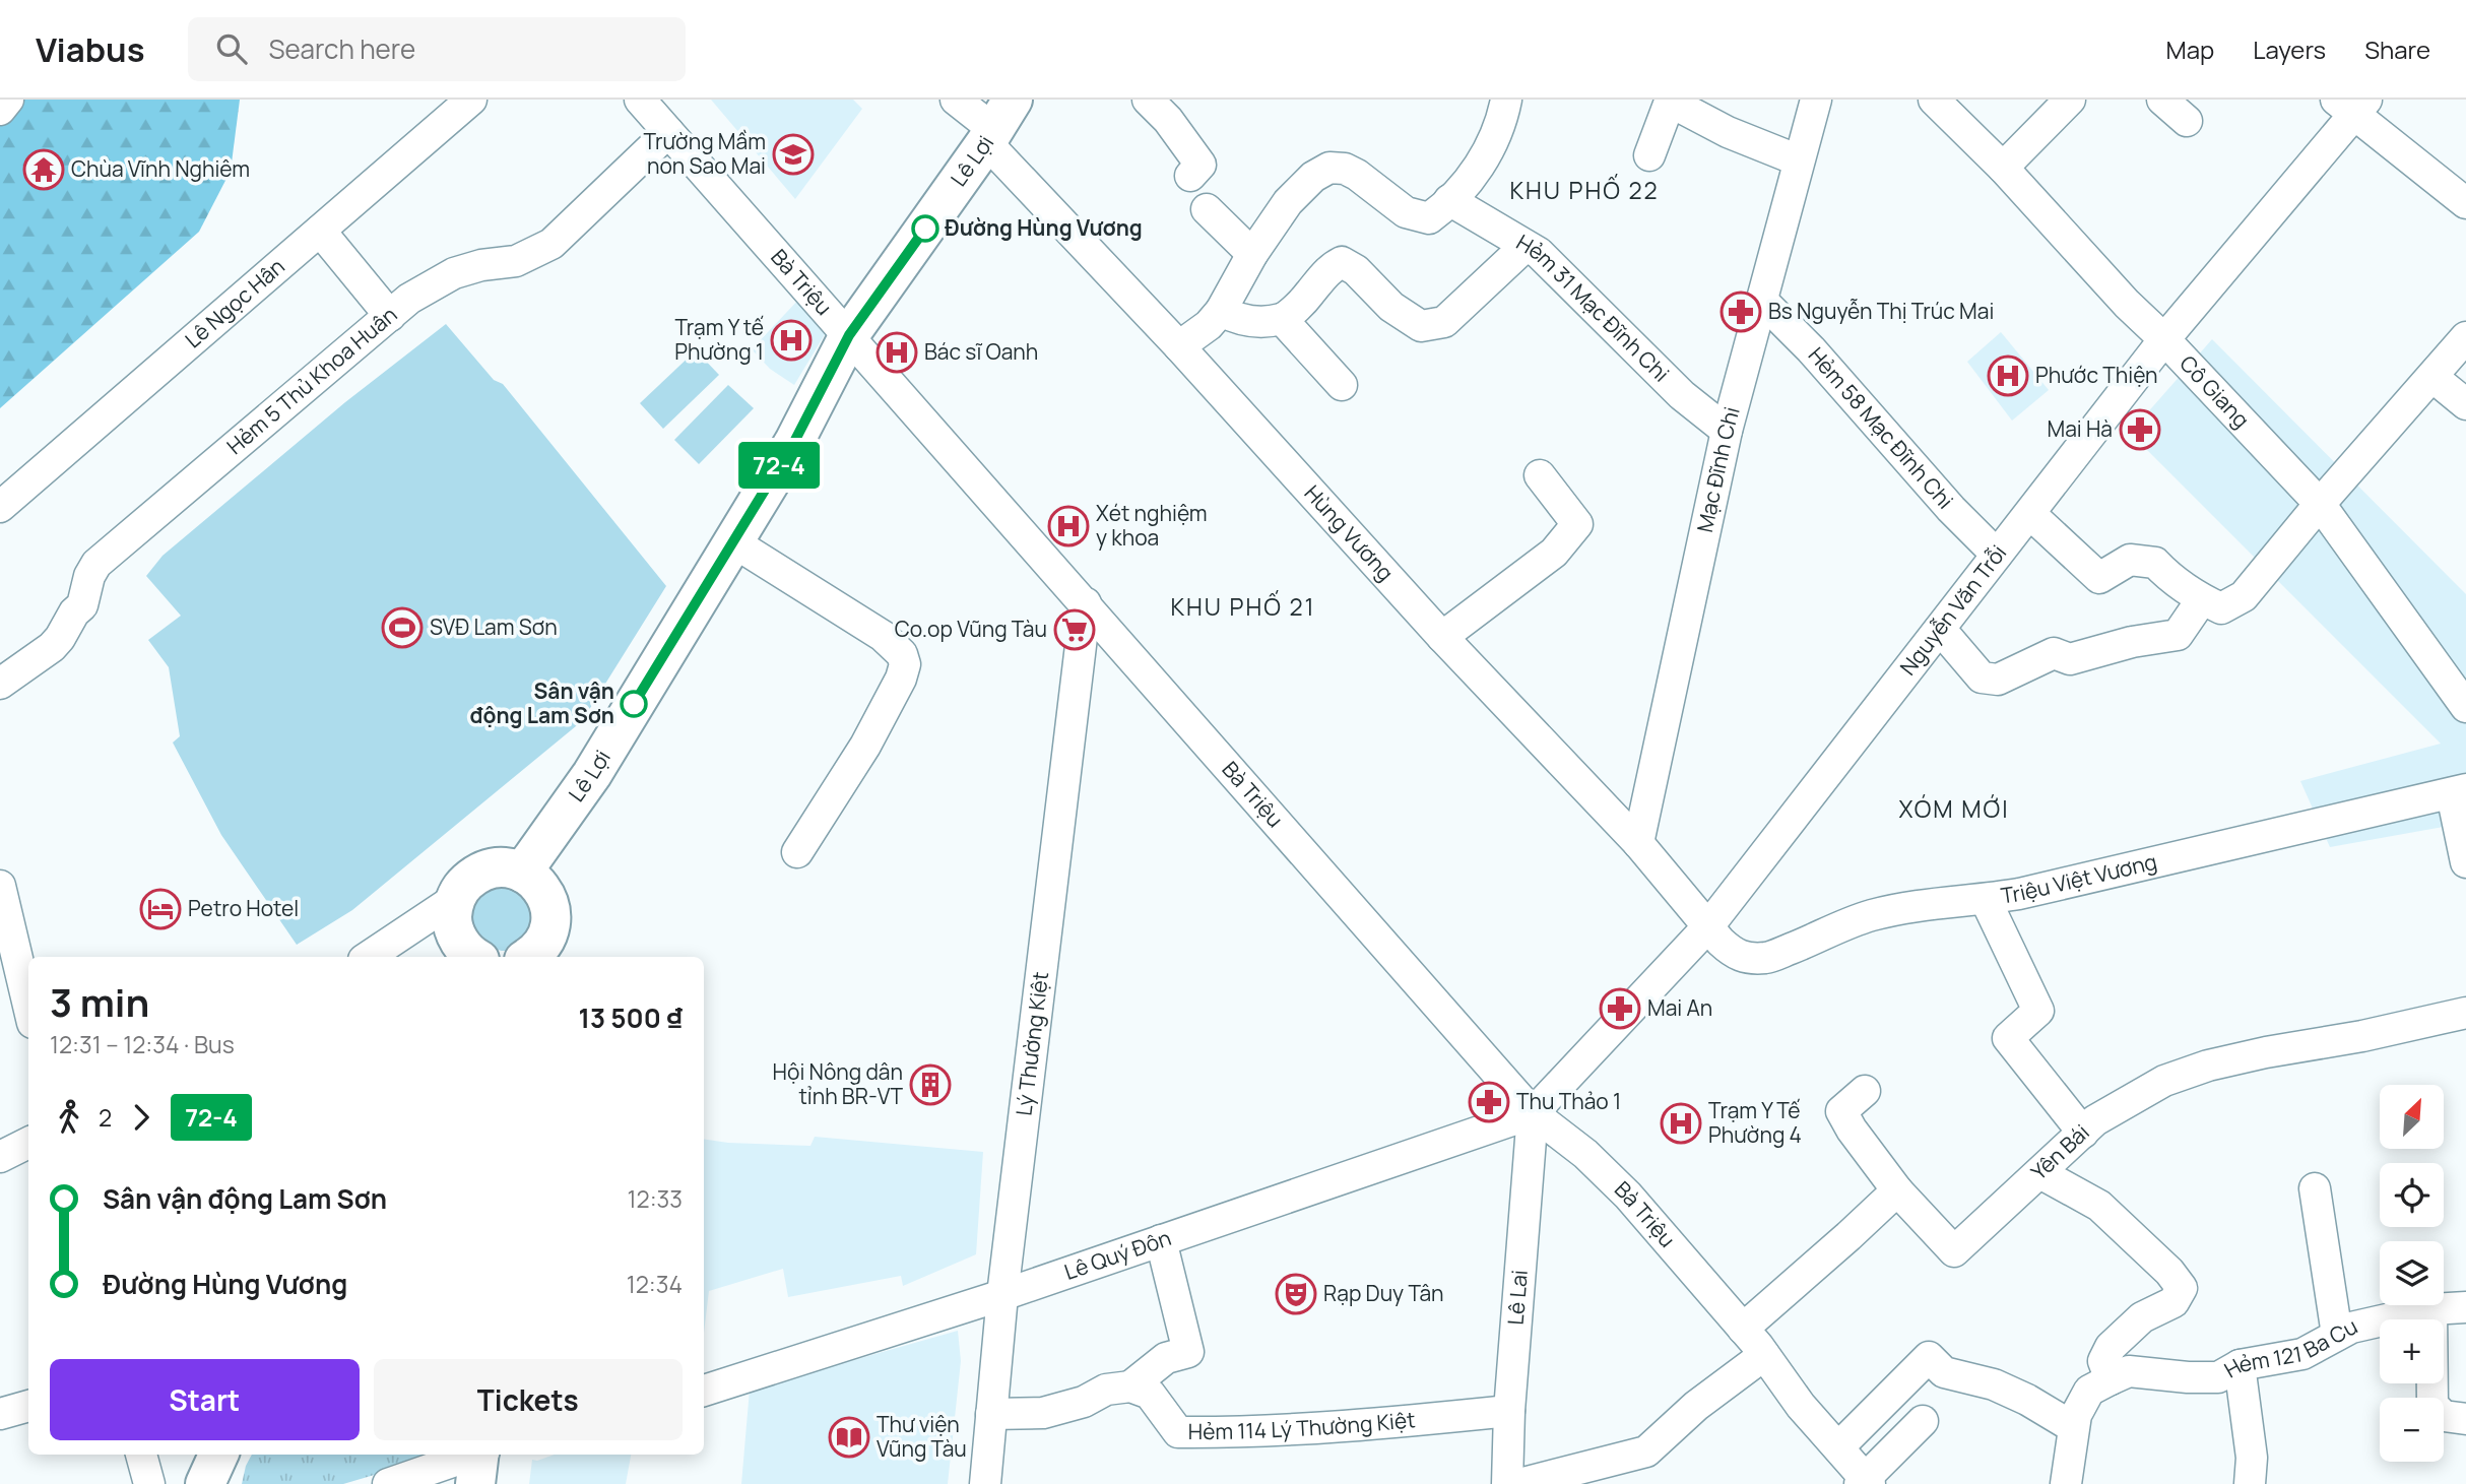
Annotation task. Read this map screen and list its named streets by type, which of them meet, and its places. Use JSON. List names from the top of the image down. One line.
{"streets":{"main road":["Lê Lợi"],"street":["Bà Triệu","Lê Ngọc Hân","Hẻm 31 Mạc Đĩnh Chi","Hẻm 5 Thủ Khoa Huân","Cô Giang","Hẻm 58 Mạc Đĩnh Chi","Mạc Đĩnh Chi","Hùng Vương","Nguyễn Văn Trỗi","Triệu Việt Vương","Lý Thường Kiệt","Yên Bái","Lê Quý Đôn","Lê Lai","Hẻm 121 Ba Cu","Hẻm 114 Lý Thường Kiệt"]},"crossings":[["Lê Lợi","Bà Triệu"],["Lê Lợi","Hùng Vương"],["Bà Triệu","Hẻm 5 Thủ Khoa Huân"],["Bà Triệu","Nguyễn Văn Trỗi"],["Bà Triệu","Lý Thường Kiệt"],["Bà Triệu","Lê Quý Đôn"],["Bà Triệu","Lê Lai"],["Hẻm 31 Mạc Đĩnh Chi","Mạc Đĩnh Chi"],["Cô Giang","Nguyễn Văn Trỗi"],["Hẻm 58 Mạc Đĩnh Chi","Mạc Đĩnh Chi"],["Hẻm 58 Mạc Đĩnh Chi","Nguyễn Văn Trỗi"],["Mạc Đĩnh Chi","Hùng Vương"],["Hùng Vương","Nguyễn Văn Trỗi"],["Hùng Vương","Triệu Việt Vương"],["Nguyễn Văn Trỗi","Triệu Việt Vương"],["Nguyễn Văn Trỗi","Lê Quý Đôn"],["Nguyễn Văn Trỗi","Lê Lai"],["Lý Thường Kiệt","Lê Quý Đôn"],["Lê Quý Đôn","Lê Lai"],["Lê Lai","Hẻm 114 Lý Thường Kiệt"]],"districts":["KHU PHỐ 22","KHU PHỐ 21","XÓM MỚI"],"places":{"school or university":["Trường Mầm non Sao Mai"],"temple":["Chùa Vĩnh Nghiêm"],"other":["Đường Hùng Vương","Sân vận động Lam Sơn"],"pharmacy":["Bs Nguyễn Thị Trúc Mai","Mai Hà","Mai An","Thu Thảo 1"],"hospital":["Trạm Y tế Phường 1","Bác sĩ Oanh","Phước Thiện","Xét nghiệm y khoa","Trạm Y Tế Phường 4"],"sports":["SVĐ Lam Sơn"],"supermarket":["Co.op Vũng Tàu"],"hotel":["Petro Hotel"],"building":["Hội Nông dân tỉnh BR-VT"],"theatre":["Rạp Duy Tân"],"library":["Thư viện Vũng Tàu"]},"lines":["bus line 72-4"],"north":"top right","page":{"header":"Viabus","search":"Search here","nav":["Map","Layers","Share"],"on_map":"72-4","heading":["3 min","12:31 – 12:34 · Bus","13 500 ₫"],"legs":["2","72-4"],"map_buttons":["+","−"],"list":[{"name":"Sân vận động Lam Sơn","value":"12:33"},{"name":"Đường Hùng Vương","value":"12:34"}],"buttons":["Start","Tickets"]}}
